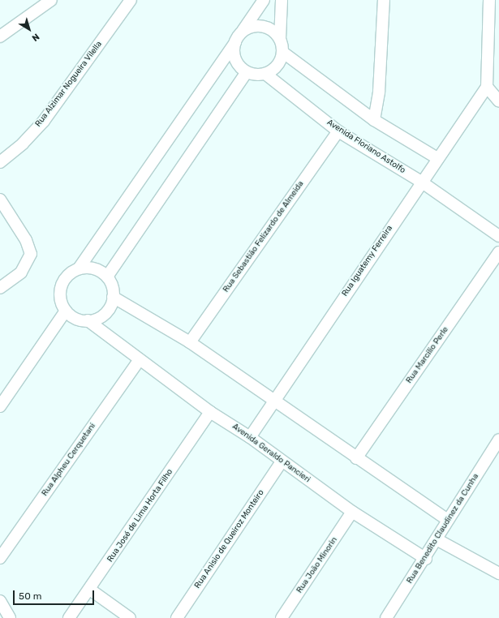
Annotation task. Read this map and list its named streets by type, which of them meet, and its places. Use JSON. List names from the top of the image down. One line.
{"streets":{"street":["Rua Alzimar Nogueira Vilella","Avenida Floriano Astolfo","Rua Sebastião Felizardo de Almeida","Rua Iguatemy Ferreira","Rua Marcilio Perle","Avenida Geraldo Pancieri","Rua Alpheu Cerquetani","Rua José de Lima Horta Filho","Rua Benedito Claudinez da Cunha","Rua Anisio de Queiroz Monteiro","Rua João Minorin"]},"crossings":[["Avenida Floriano Astolfo","Rua Sebastião Felizardo de Almeida"],["Avenida Floriano Astolfo","Rua Iguatemy Ferreira"],["Rua Iguatemy Ferreira","Avenida Geraldo Pancieri"],["Avenida Geraldo Pancieri","Rua Alpheu Cerquetani"],["Avenida Geraldo Pancieri","Rua José de Lima Horta Filho"],["Avenida Geraldo Pancieri","Rua Benedito Claudinez da Cunha"],["Avenida Geraldo Pancieri","Rua Anisio de Queiroz Monteiro"],["Avenida Geraldo Pancieri","Rua João Minorin"]],"scale_bar":"50 m","north":"bottom right"}
